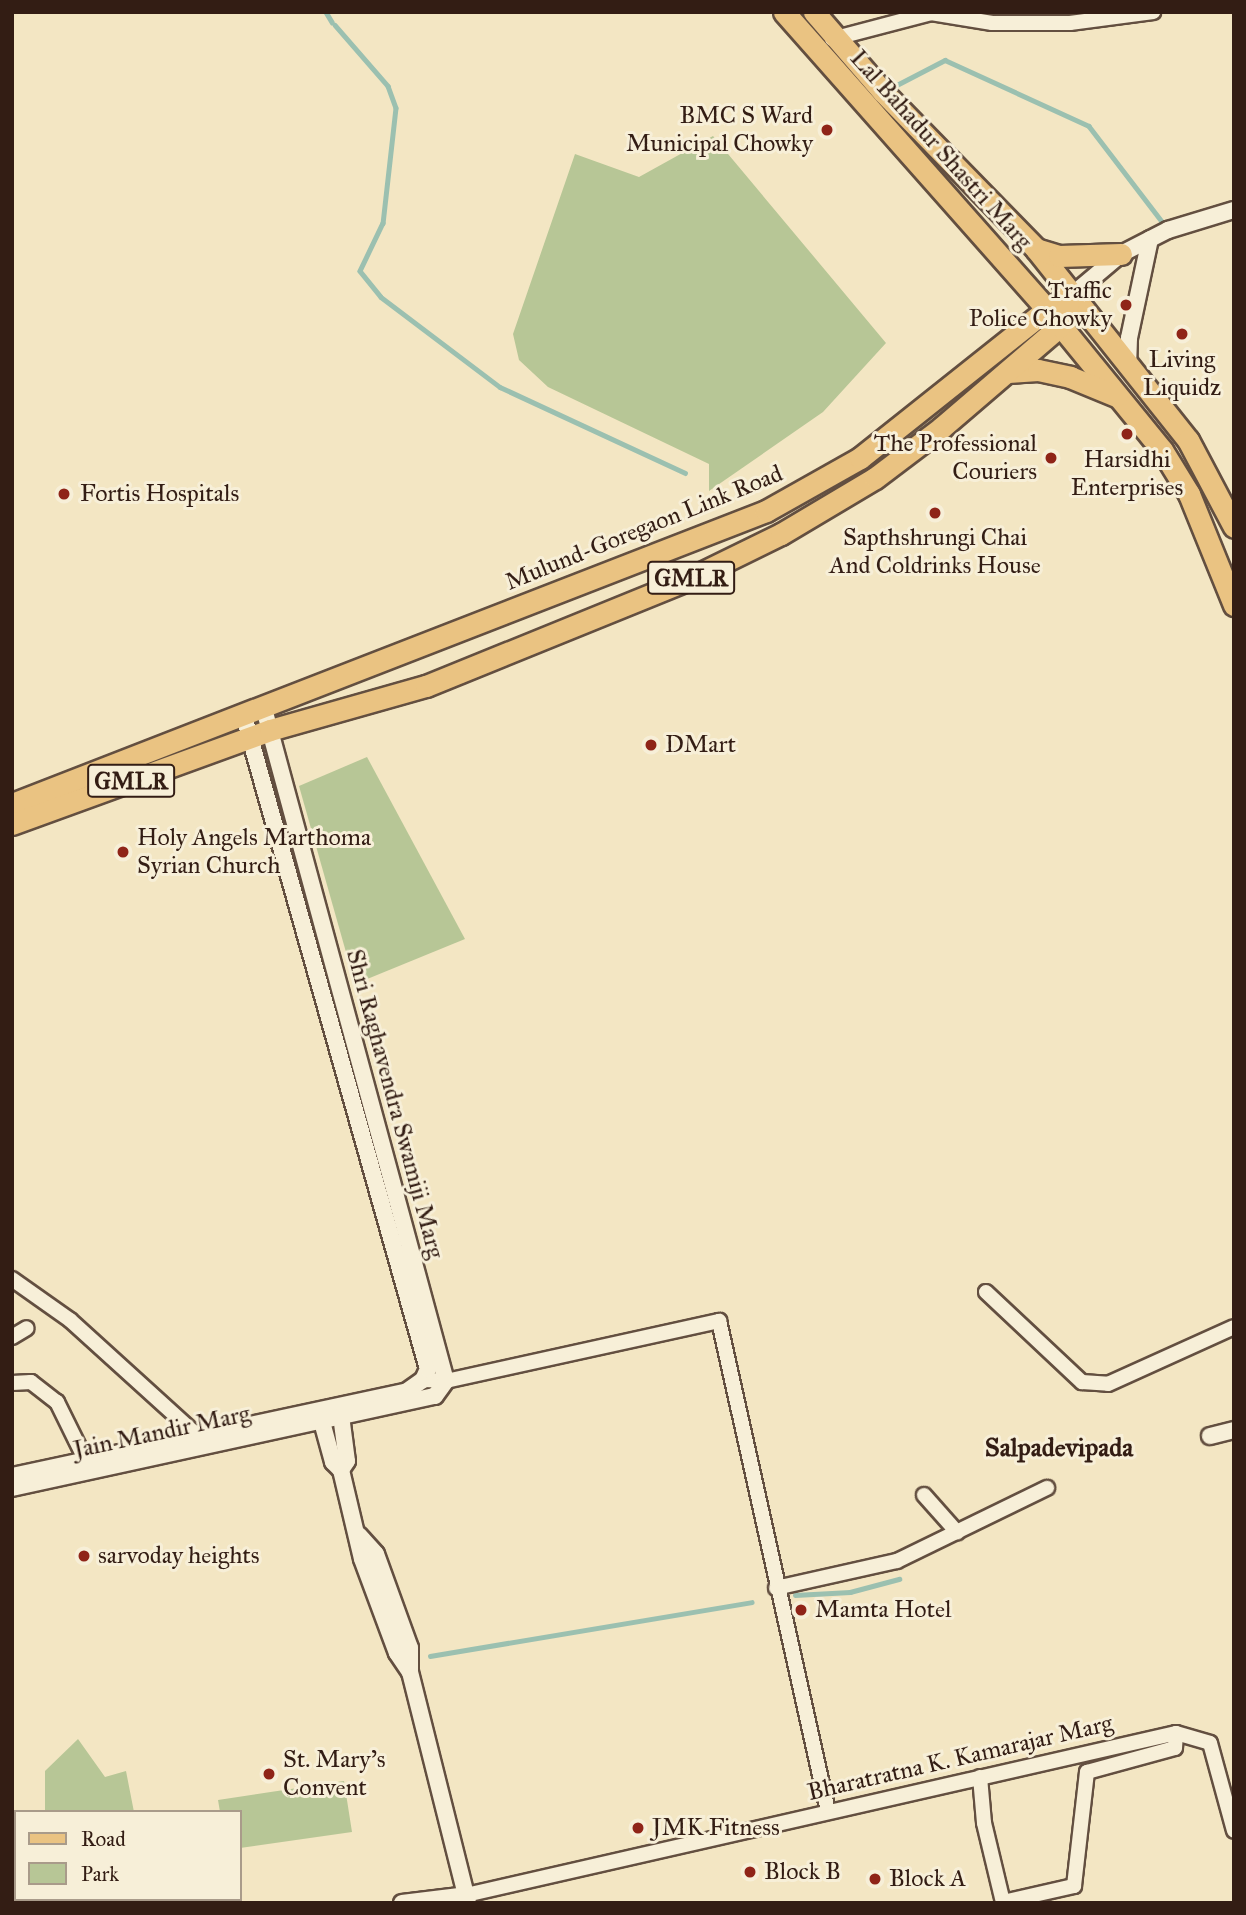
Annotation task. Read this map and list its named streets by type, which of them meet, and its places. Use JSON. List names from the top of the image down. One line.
{"streets":{"main road":["Lal Bahadur Shastri Marg","Mulund-Goregaon Link Road","GMLR"],"street":["Shri Raghavendra Swamiji Marg","Jain Mandir Marg","Bharatratna K. Kamarajar Marg"]},"crossings":[["Lal Bahadur Shastri Marg","Mulund-Goregaon Link Road"],["Mulund-Goregaon Link Road","Shri Raghavendra Swamiji Marg"]],"districts":["Salpadevipada"],"places":["BMC S Ward Municipal Chowky","Traffic Police Chowky","Living Liquidz","Harsidhi Enterprises","The Professional Couriers","Fortis Hospitals","Sapthshrungi Chai And Coldrinks House","DMart","Holy Angels Marthoma Syrian Church","sarvoday heights","Mamta Hotel","St. Mary's Convent","JMK Fitness","Block B","Block A"],"legend":["Road","Park"]}
